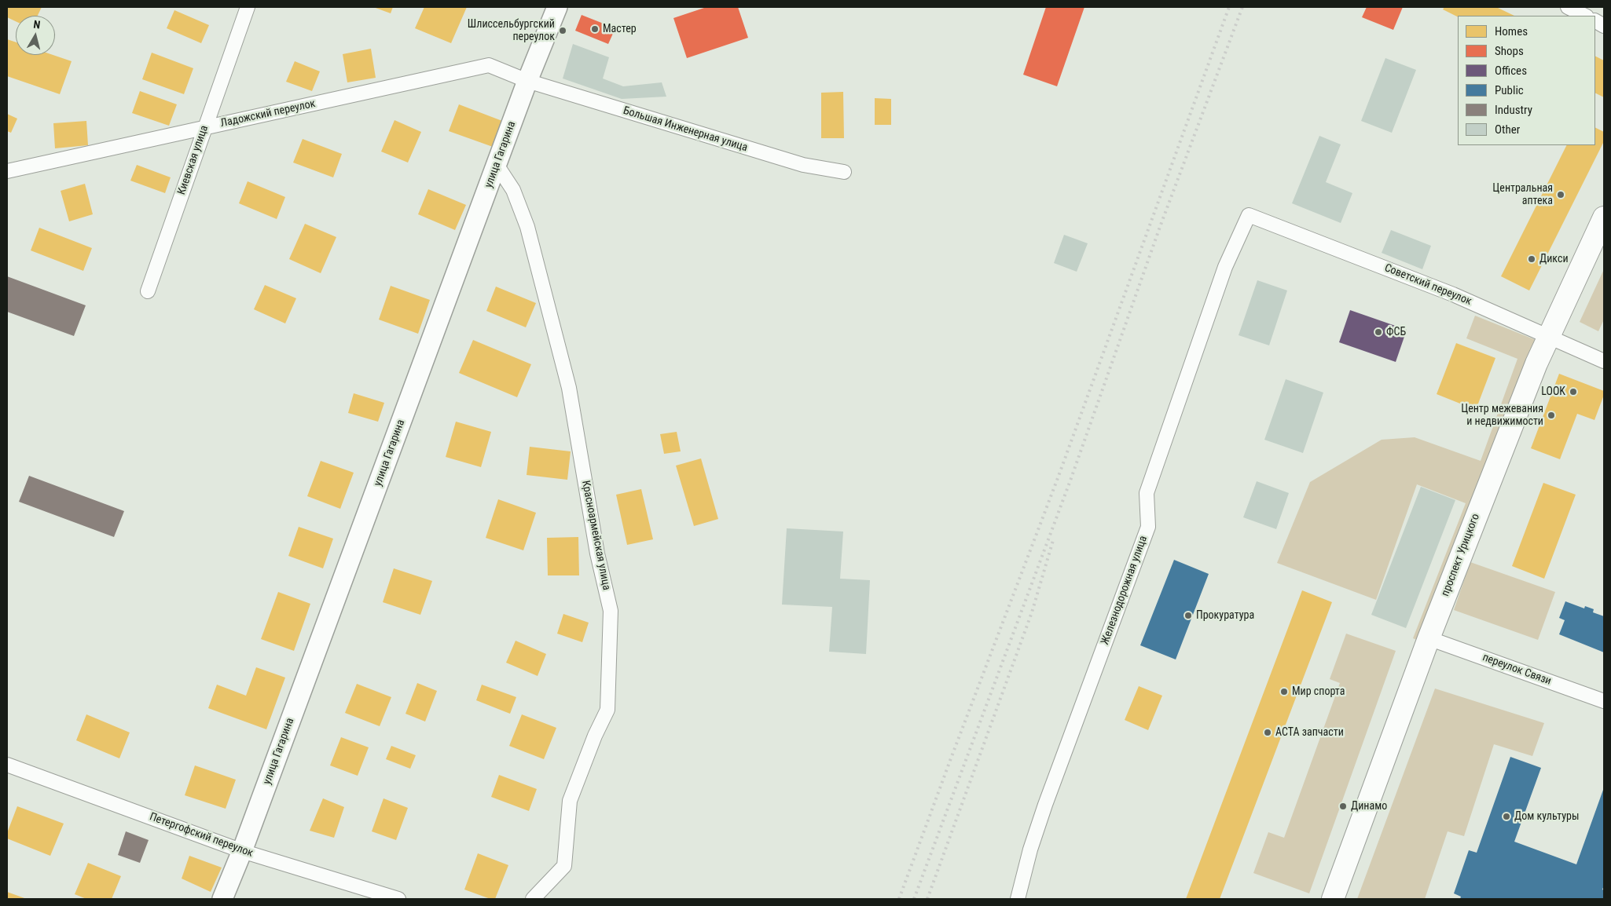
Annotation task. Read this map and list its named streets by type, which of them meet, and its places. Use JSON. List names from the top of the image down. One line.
{"streets":{"main road":["проспект Урицкого"],"street":["Ладожский переулок","Большая Инженерная улица","улица Гагарина","Киевская улица","Советский переулок","Красноармейская улица","Железнодорожная улица","переулок Связи","Петергофский переулок"]},"crossings":[["Ладожский переулок","Большая Инженерная улица"],["Ладожский переулок","улица Гагарина"],["Ладожский переулок","Киевская улица"],["Большая Инженерная улица","улица Гагарина"],["улица Гагарина","Красноармейская улица"],["улица Гагарина","Петергофский переулок"],["Советский переулок","проспект Урицкого"],["Советский переулок","Железнодорожная улица"],["проспект Урицкого","переулок Связи"]],"places":["Мастер","Шлиссельбургский переулок","Центральная аптека","Дикси","ФСБ","LOOK","Центр межевания и недвижимости","Прокуратура","Мир спорта","АСТА запчасти","Динамо","Дом культуры"],"legend":["Homes","Shops","Offices","Public","Industry","Other"],"north":"top"}
